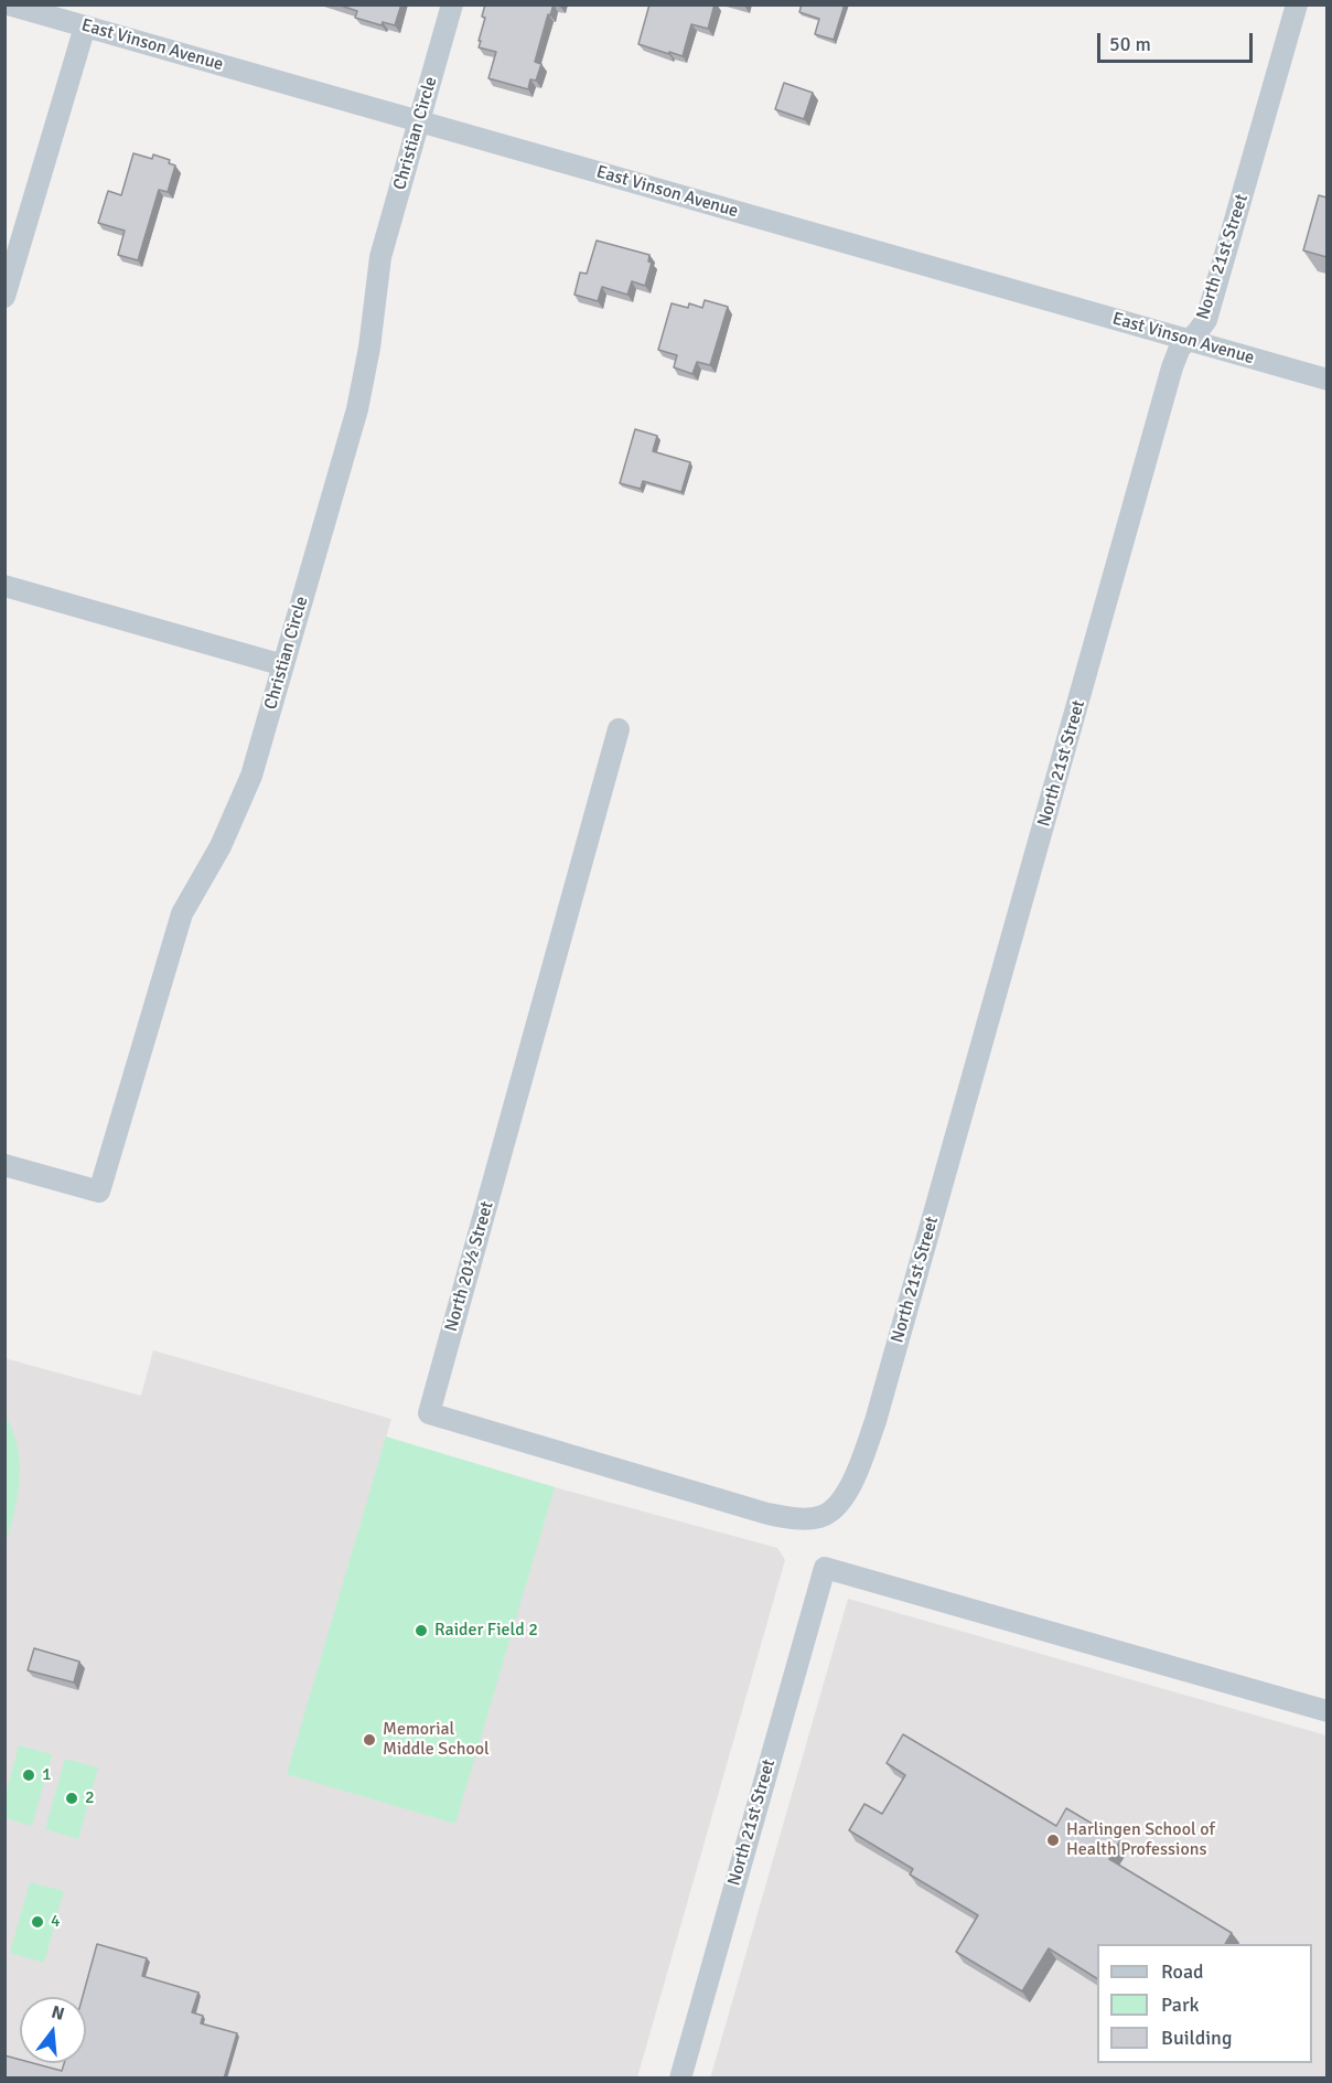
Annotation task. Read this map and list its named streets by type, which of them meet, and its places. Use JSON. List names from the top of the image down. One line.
{"streets":{"street":["East Vinson Avenue","Christian Circle","North 21st Street","North 20½ Street"]},"crossings":[["East Vinson Avenue","Christian Circle"],["East Vinson Avenue","North 21st Street"],["North 21st Street","North 20½ Street"]],"places":["Raider Field 2","Memorial Middle School","1","2","Harlingen School of Health Professions","4"],"legend":["Road","Park","Building"],"scale_bar":"50 m","north":"top"}
